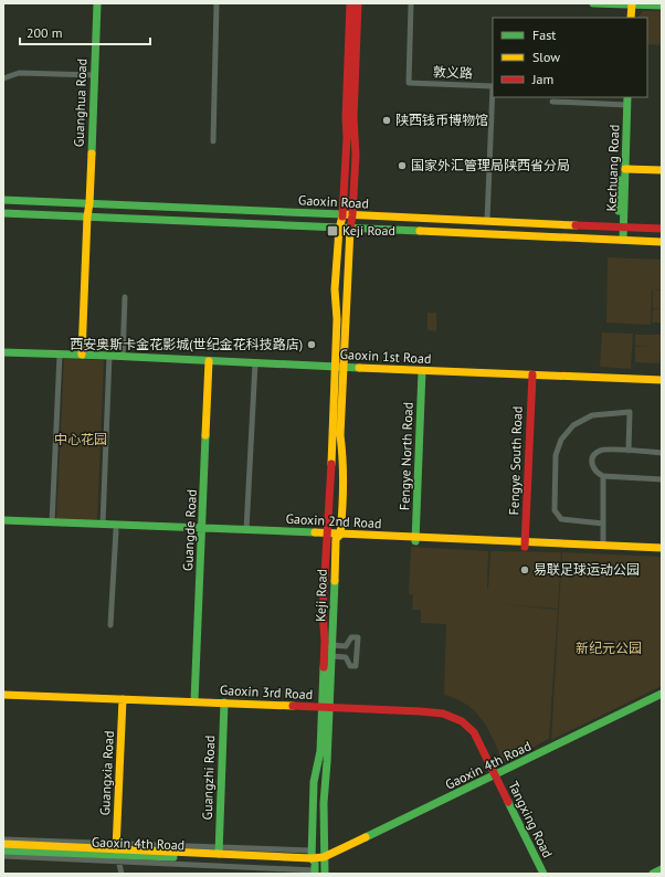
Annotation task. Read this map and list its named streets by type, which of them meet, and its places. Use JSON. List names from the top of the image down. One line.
{"streets":{"street":["敦义路","Guanghua Road","Kechuang Road","Gaoxin Road","Gaoxin 1st Road","Fengye North Road","Fengye South Road","Gaoxin 2nd Road","Guangde Road","Keji Road","Gaoxin 3rd Road","Gaoxin 4th Road","Guangxia Road","Guangzhi Road","Tangxing Road"]},"crossings":[["敦义路","Gaoxin Road"],["Guanghua Road","Gaoxin Road"],["Guanghua Road","Gaoxin 1st Road"],["Kechuang Road","Gaoxin Road"],["Gaoxin Road","Keji Road"],["Gaoxin 1st Road","Fengye North Road"],["Gaoxin 1st Road","Fengye South Road"],["Gaoxin 1st Road","Guangde Road"],["Gaoxin 1st Road","Keji Road"],["Fengye North Road","Gaoxin 2nd Road"],["Fengye South Road","Gaoxin 2nd Road"],["Gaoxin 2nd Road","Guangde Road"],["Gaoxin 2nd Road","Keji Road"],["Guangde Road","Gaoxin 3rd Road"],["Keji Road","Gaoxin 3rd Road"],["Keji Road","Gaoxin 4th Road"],["Gaoxin 3rd Road","Gaoxin 4th Road"],["Gaoxin 3rd Road","Guangxia Road"],["Gaoxin 3rd Road","Guangzhi Road"],["Gaoxin 3rd Road","Tangxing Road"],["Gaoxin 4th Road","Guangxia Road"],["Gaoxin 4th Road","Guangzhi Road"],["Gaoxin 4th Road","Tangxing Road"]],"parks":["中心花园","新纪元公园"],"places":{"other":["陕西钱币博物馆","国家外汇管理局陕西省分局","西安奥斯卡金花影城(世纪金花科技路店)","易联足球运动公园"],"transit":["Keji Road"]},"legend":["Fast","Slow","Jam"],"scale_bar":"200 m"}
